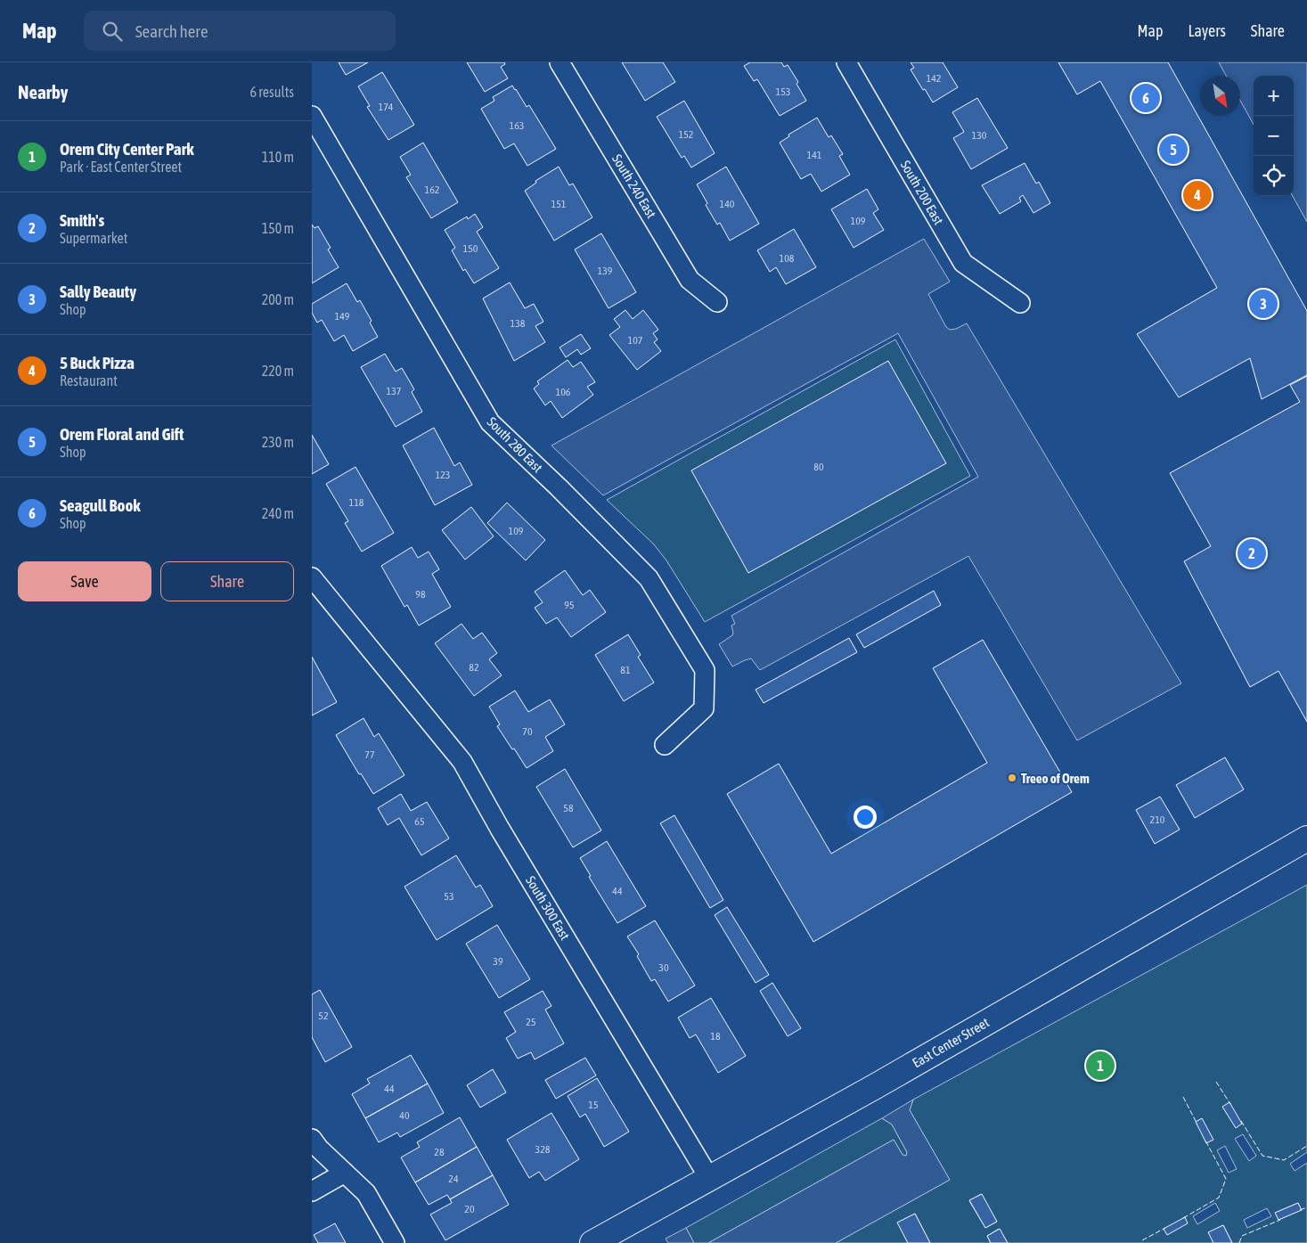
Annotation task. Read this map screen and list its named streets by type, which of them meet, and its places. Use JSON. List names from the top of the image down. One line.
{"streets":{"main road":["East Center Street"],"street":["South 240 East","South 200 East","South 280 East","South 300 East"]},"crossings":[["South 300 East","East Center Street"]],"places":["Treeo of Orem"],"house_numbers":["142","153","174","163","152","130","141","162","151","140","109","150","108","139","149","138","107","137","106","80","123","118","109","98","95","82","81","70","77","58","210","65","44","53","39","30","52","25","18","44","15","40","328","28","24","20"],"north":"bottom right","page":{"header":"Map","search":"Search here","nav":["Map","Layers","Share"],"heading":["Nearby","6 results"],"map_buttons":["+","−"],"pins":["6","5","4","3","2","1"],"list":[{"mark":"1","name":"Orem City Center Park","note":"Park · East Center Street","value":"110 m"},{"mark":"2","name":"Smith's","note":"Supermarket","value":"150 m"},{"mark":"3","name":"Sally Beauty","note":"Shop","value":"200 m"},{"mark":"4","name":"5 Buck Pizza","note":"Restaurant","value":"220 m"},{"mark":"5","name":"Orem Floral and Gift","note":"Shop","value":"230 m"},{"mark":"6","name":"Seagull Book","note":"Shop","value":"240 m"}],"buttons":["Save","Share"]}}
